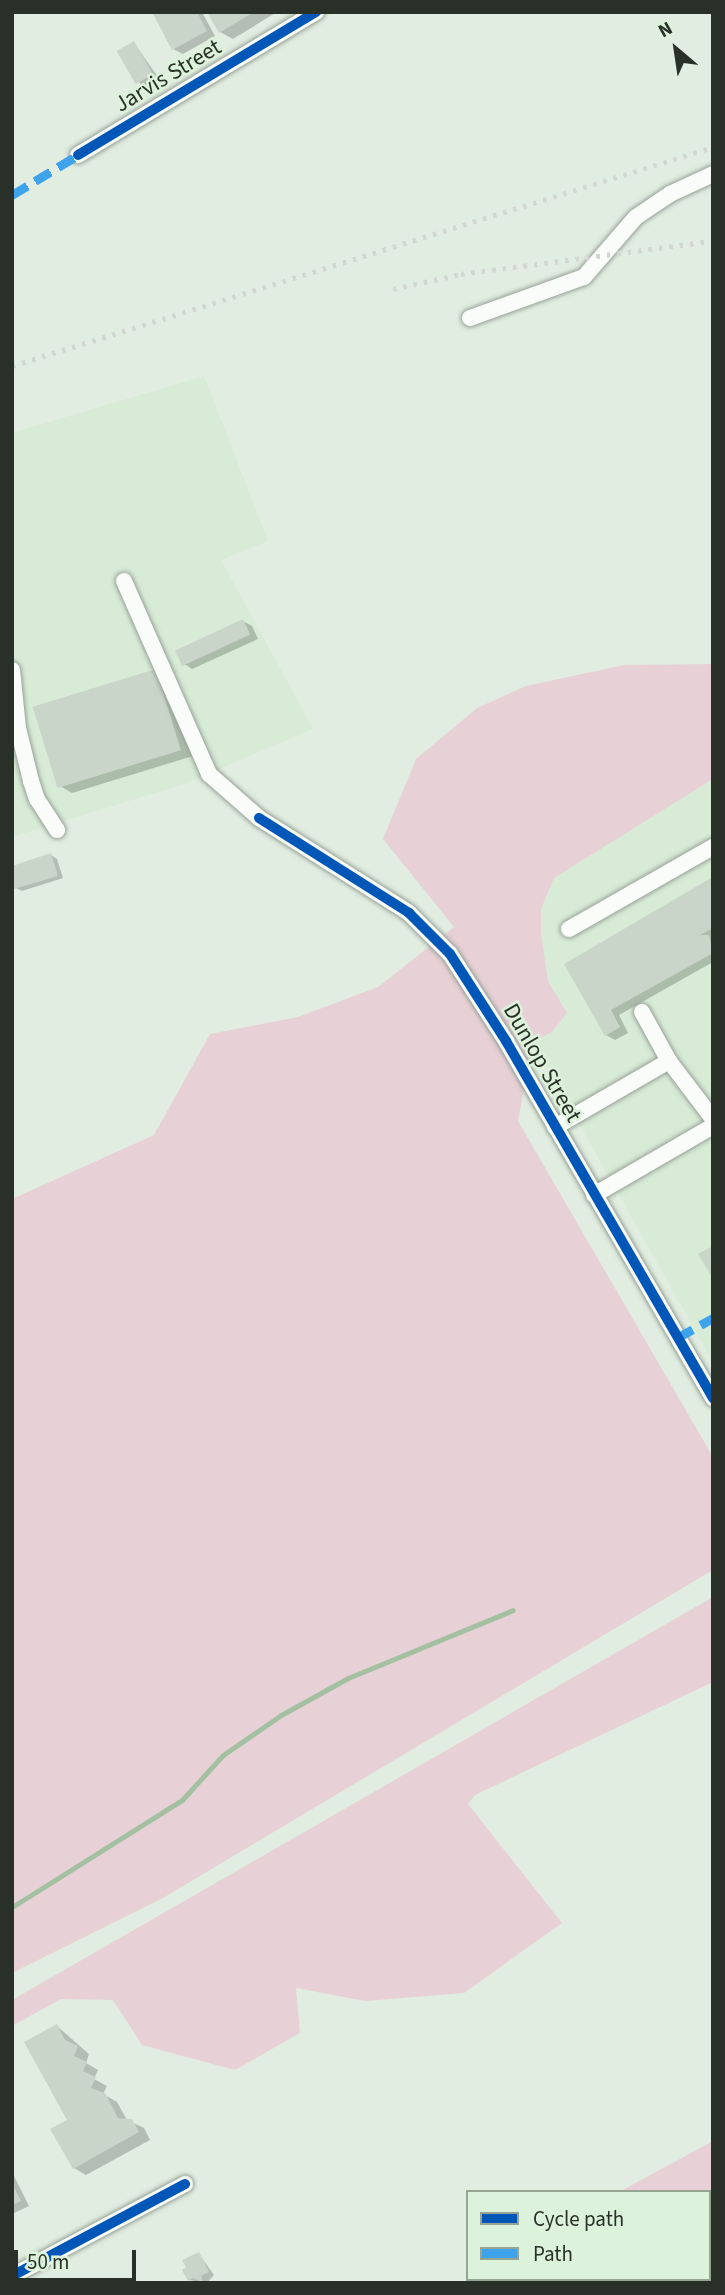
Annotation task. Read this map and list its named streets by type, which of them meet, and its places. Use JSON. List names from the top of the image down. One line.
{"streets":{"street":["Jarvis Street","Dunlop Street"]},"legend":["Cycle path","Path"],"scale_bar":"50 m","north":"top left"}
